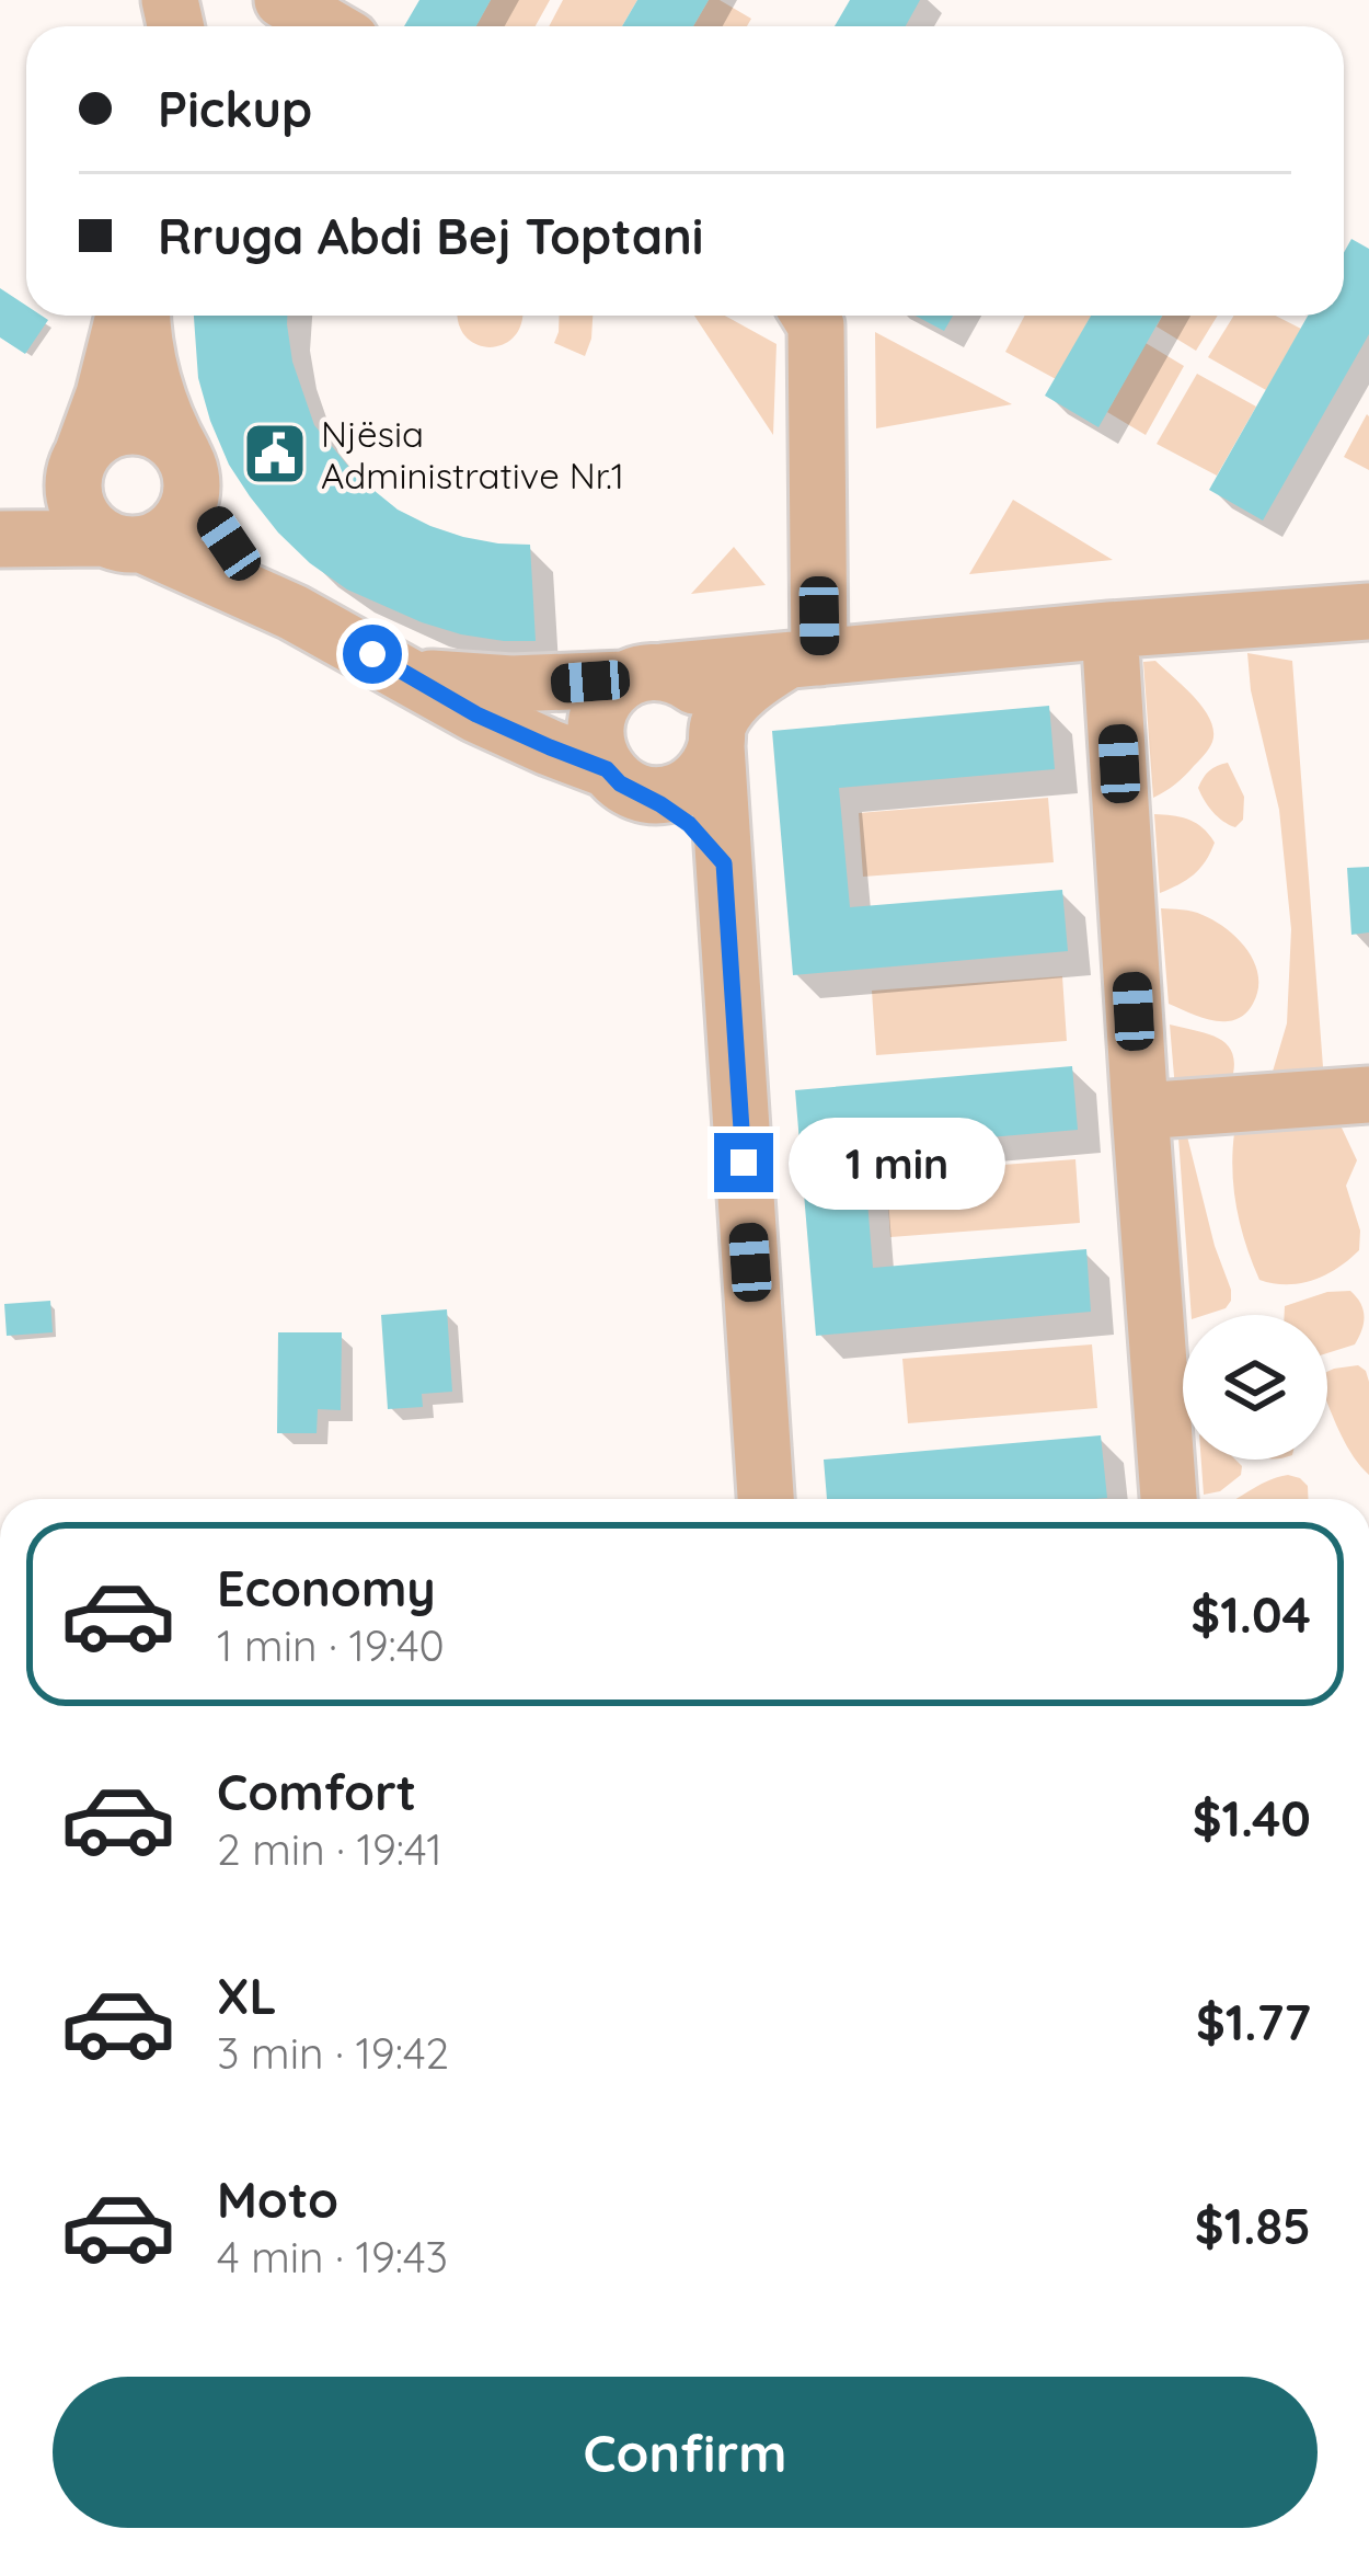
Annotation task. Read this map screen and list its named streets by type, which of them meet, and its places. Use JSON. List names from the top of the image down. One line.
{"places":{"public building":["Njësia Administrative Nr.1"]},"page":{"banner":["Pickup","Rruga Abdi Bej Toptani"],"bubble":"1 min","list":[{"name":"Economy","note":"1 min · 19:40","value":"$1.04"},{"name":"Comfort","note":"2 min · 19:41","value":"$1.40"},{"name":"XL","note":"3 min · 19:42","value":"$1.77"},{"name":"Moto","note":"4 min · 19:43","value":"$1.85"}],"buttons":"Confirm"}}
